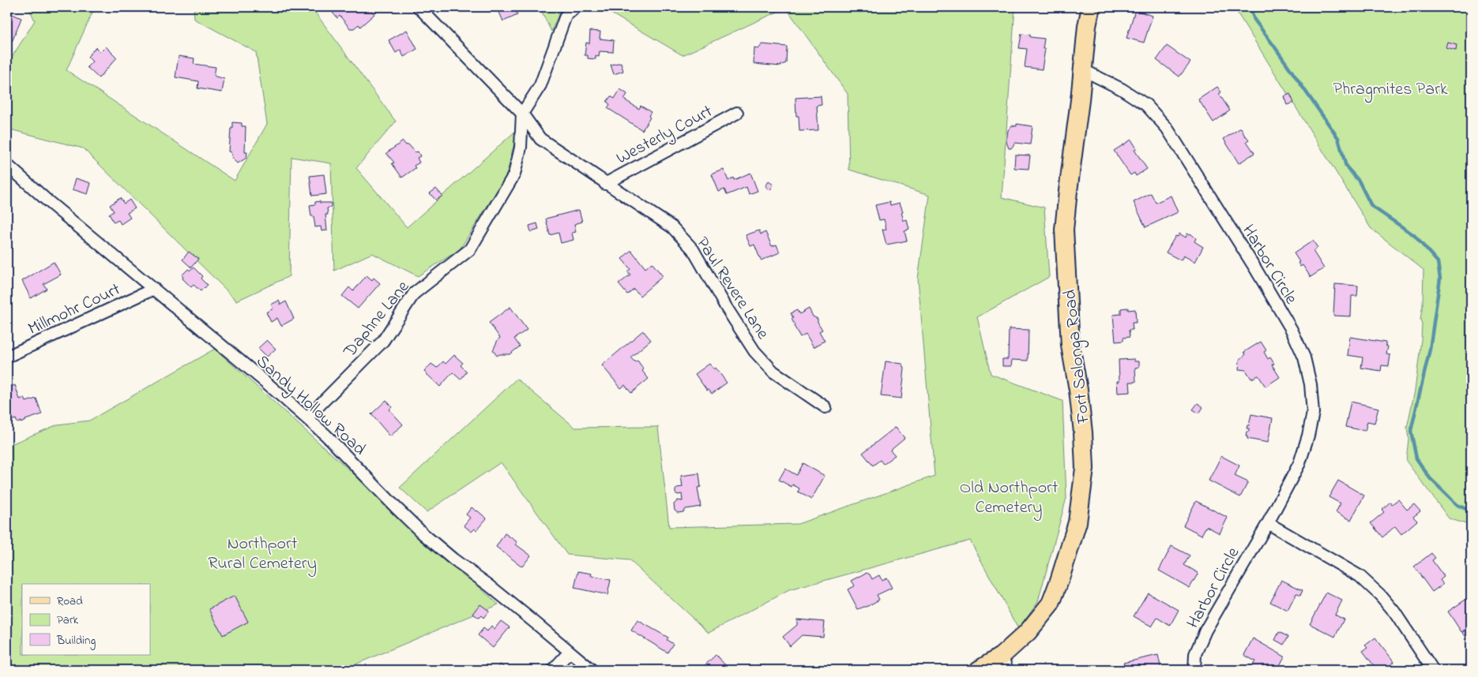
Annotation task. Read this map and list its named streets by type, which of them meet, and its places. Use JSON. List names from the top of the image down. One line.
{"streets":{"main road":["Fort Salonga Road"],"street":["Westerly Court","Harbor Circle","Paul Revere Lane","Millmohr Court","Daphne Lane","Sandy Hollow Road"]},"crossings":[["Westerly Court","Paul Revere Lane"],["Harbor Circle","Fort Salonga Road"],["Paul Revere Lane","Daphne Lane"],["Millmohr Court","Sandy Hollow Road"],["Daphne Lane","Sandy Hollow Road"]],"parks":["Phragmites Park","Old Northport Cemetery","Northport Rural Cemetery"],"legend":["Road","Park","Building"]}
